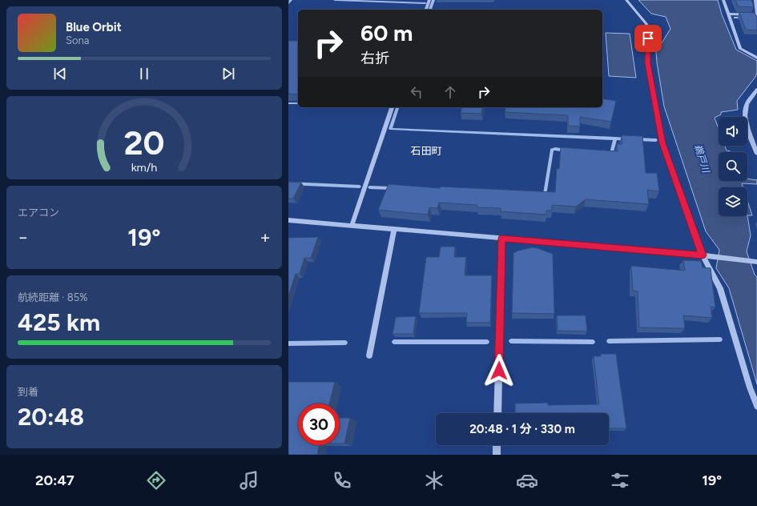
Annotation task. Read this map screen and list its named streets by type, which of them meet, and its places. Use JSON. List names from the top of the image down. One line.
{"districts":["石田町"],"water":["鵜戸川"],"page":{"turn":["60 m","右折"],"song":["Blue Orbit","Sona"],"tile":["エアコン",["航続距離 · 85%","425 km"],["到着","20:48"]],"heat":["−","19°","+"],"limit":"30","trip":"20:48 · 1 分 · 330 m","tabs":["20:47","19°"],"gauge":["20","km/h"]}}
